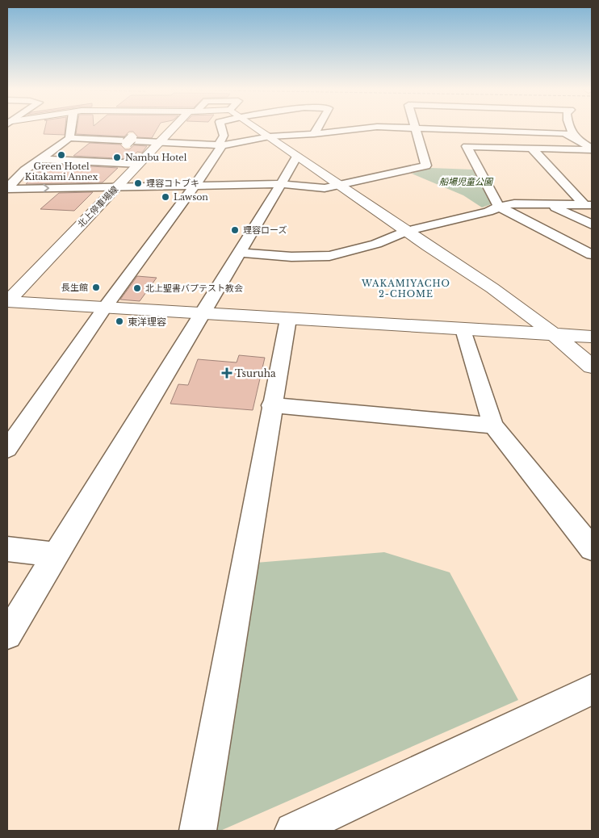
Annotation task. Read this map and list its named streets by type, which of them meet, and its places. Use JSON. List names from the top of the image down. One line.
{"streets":{"street":["北上停車場線"]},"districts":["WAKAMIYACHO 2-CHOME"],"parks":["船場児童公園"],"places":{"other":["Green Hotel Kitakami Annex","Nambu Hotel","理容コトブキ","Lawson","理容ローズ","長生館","北上聖書バプテスト教会","東洋理容"],"health":["Tsuruha"]}}
